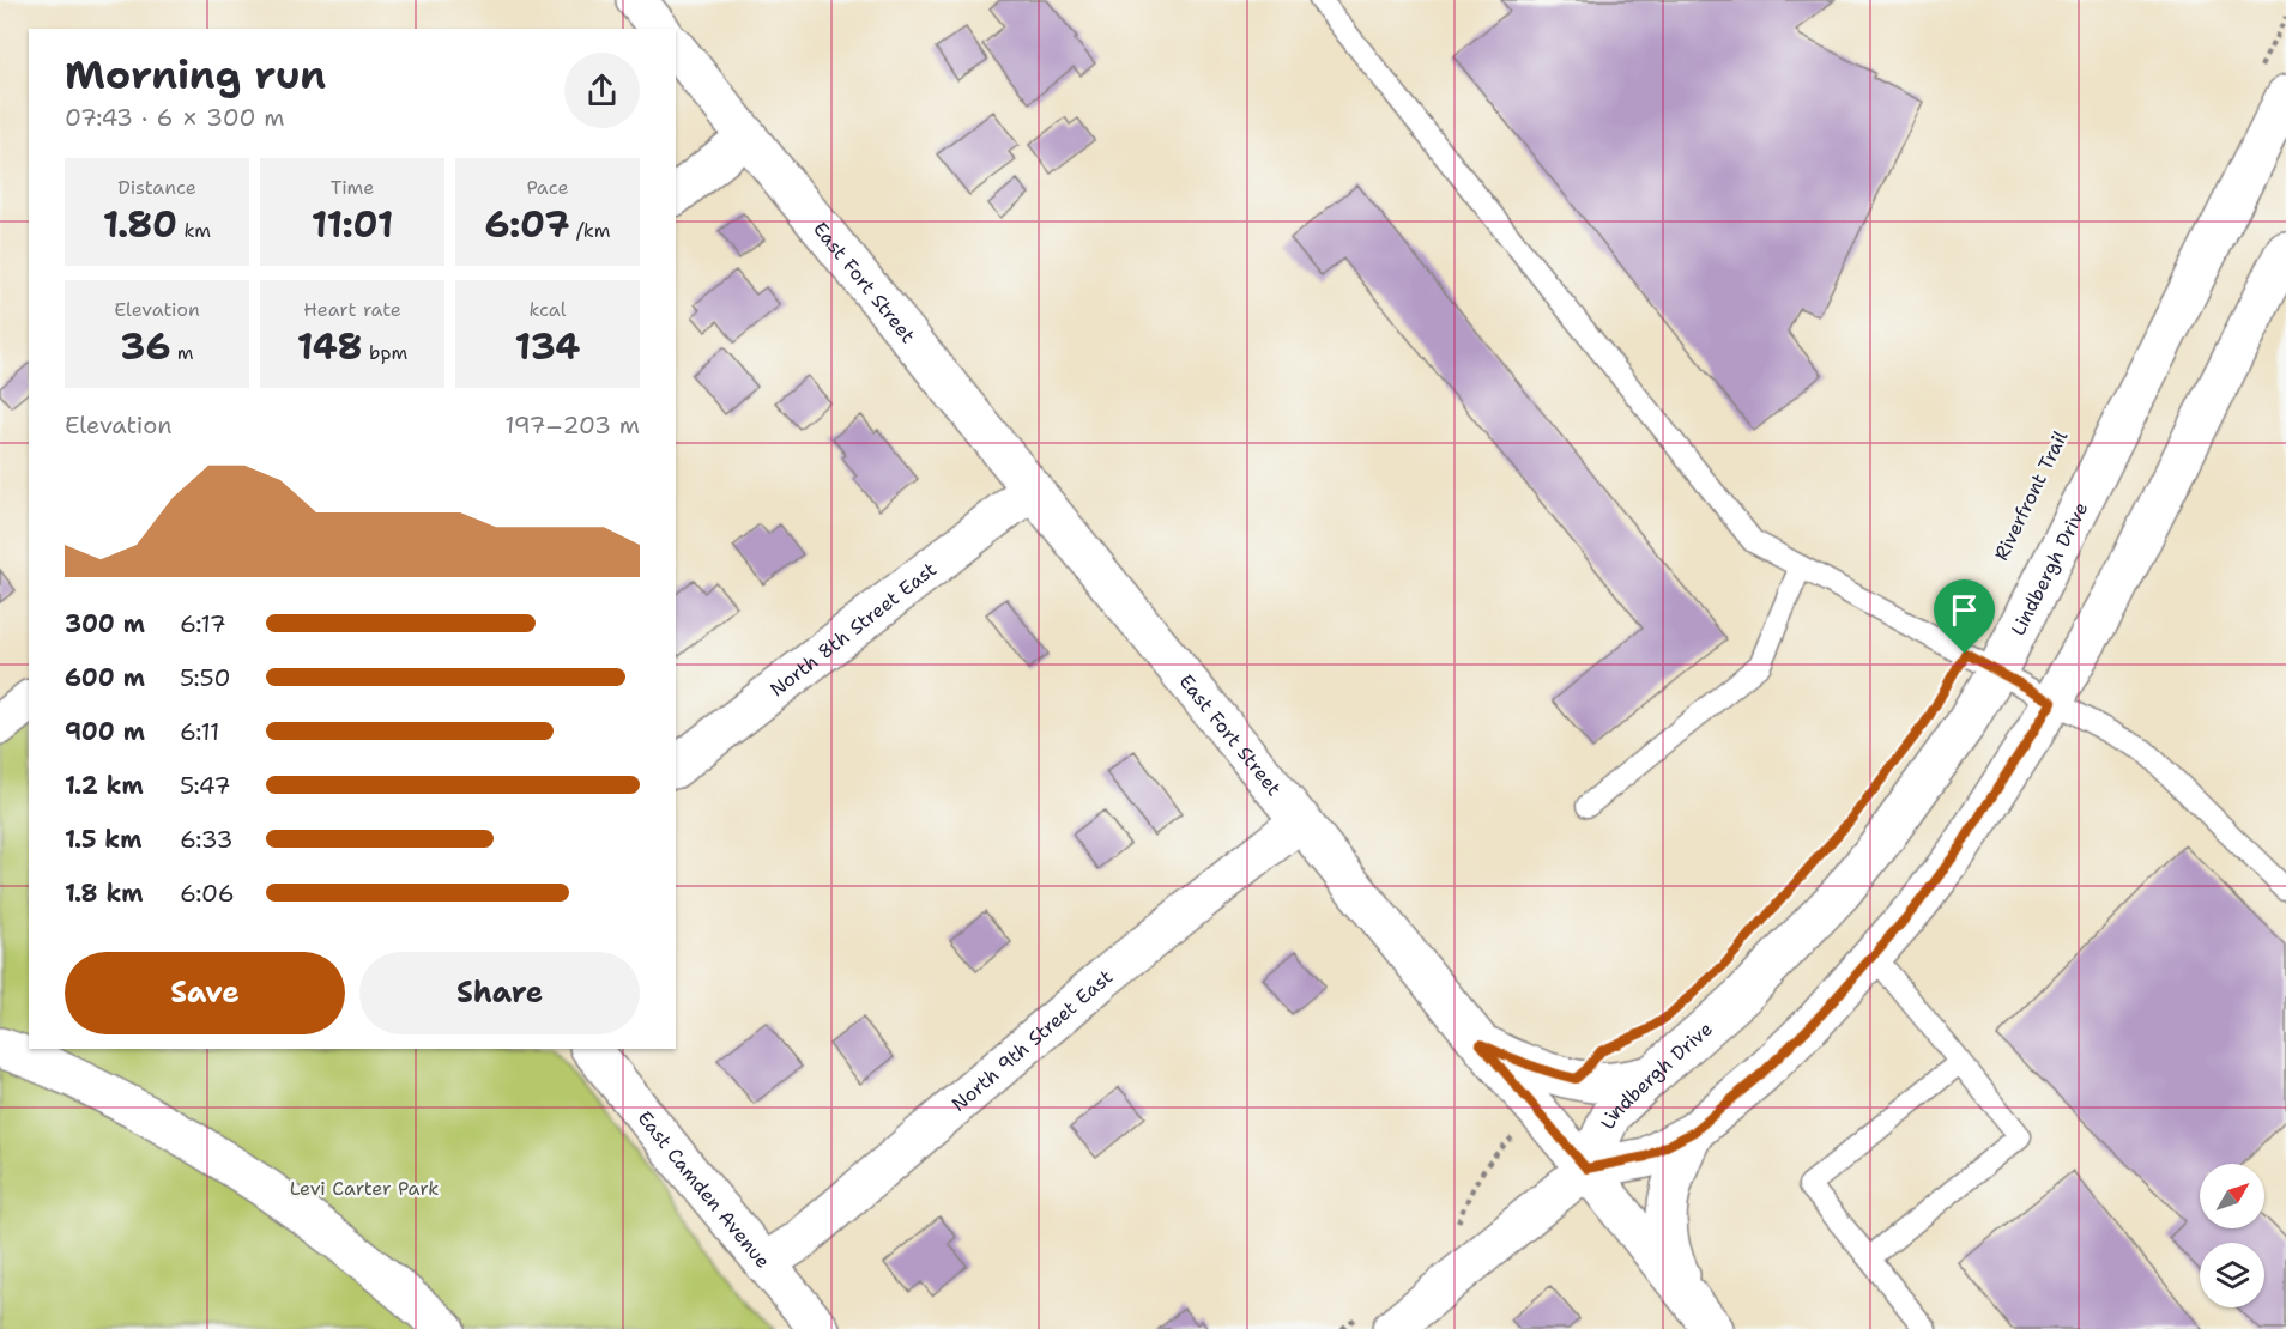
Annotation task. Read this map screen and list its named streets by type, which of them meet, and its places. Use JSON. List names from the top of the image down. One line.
{"streets":{"street":["East Fort Street","Lindbergh Drive","North 8th Street East","North 9th Street East","East Camden Avenue"]},"crossings":[["East Fort Street","Lindbergh Drive"],["East Fort Street","North 8th Street East"],["East Fort Street","North 9th Street East"],["North 9th Street East","East Camden Avenue"]],"parks":["Levi Carter Park"],"north":"top right","page":{"heading":["Morning run","07:43 · 6 × 300 m"],"stats":[["Distance","1.80 km"],["Time","11:01"],["Pace","6:07 /km"],["Elevation","36 m"],["Heart rate","148 bpm"],["kcal","134"]],"chart":["Elevation","197–203 m"],"list":[{"name":"300 m","note":"6:17"},{"name":"600 m","note":"5:50"},{"name":"900 m","note":"6:11"},{"name":"1.2 km","note":"5:47"},{"name":"1.5 km","note":"6:33"},{"name":"1.8 km","note":"6:06"}],"buttons":["Save","Share"]}}
